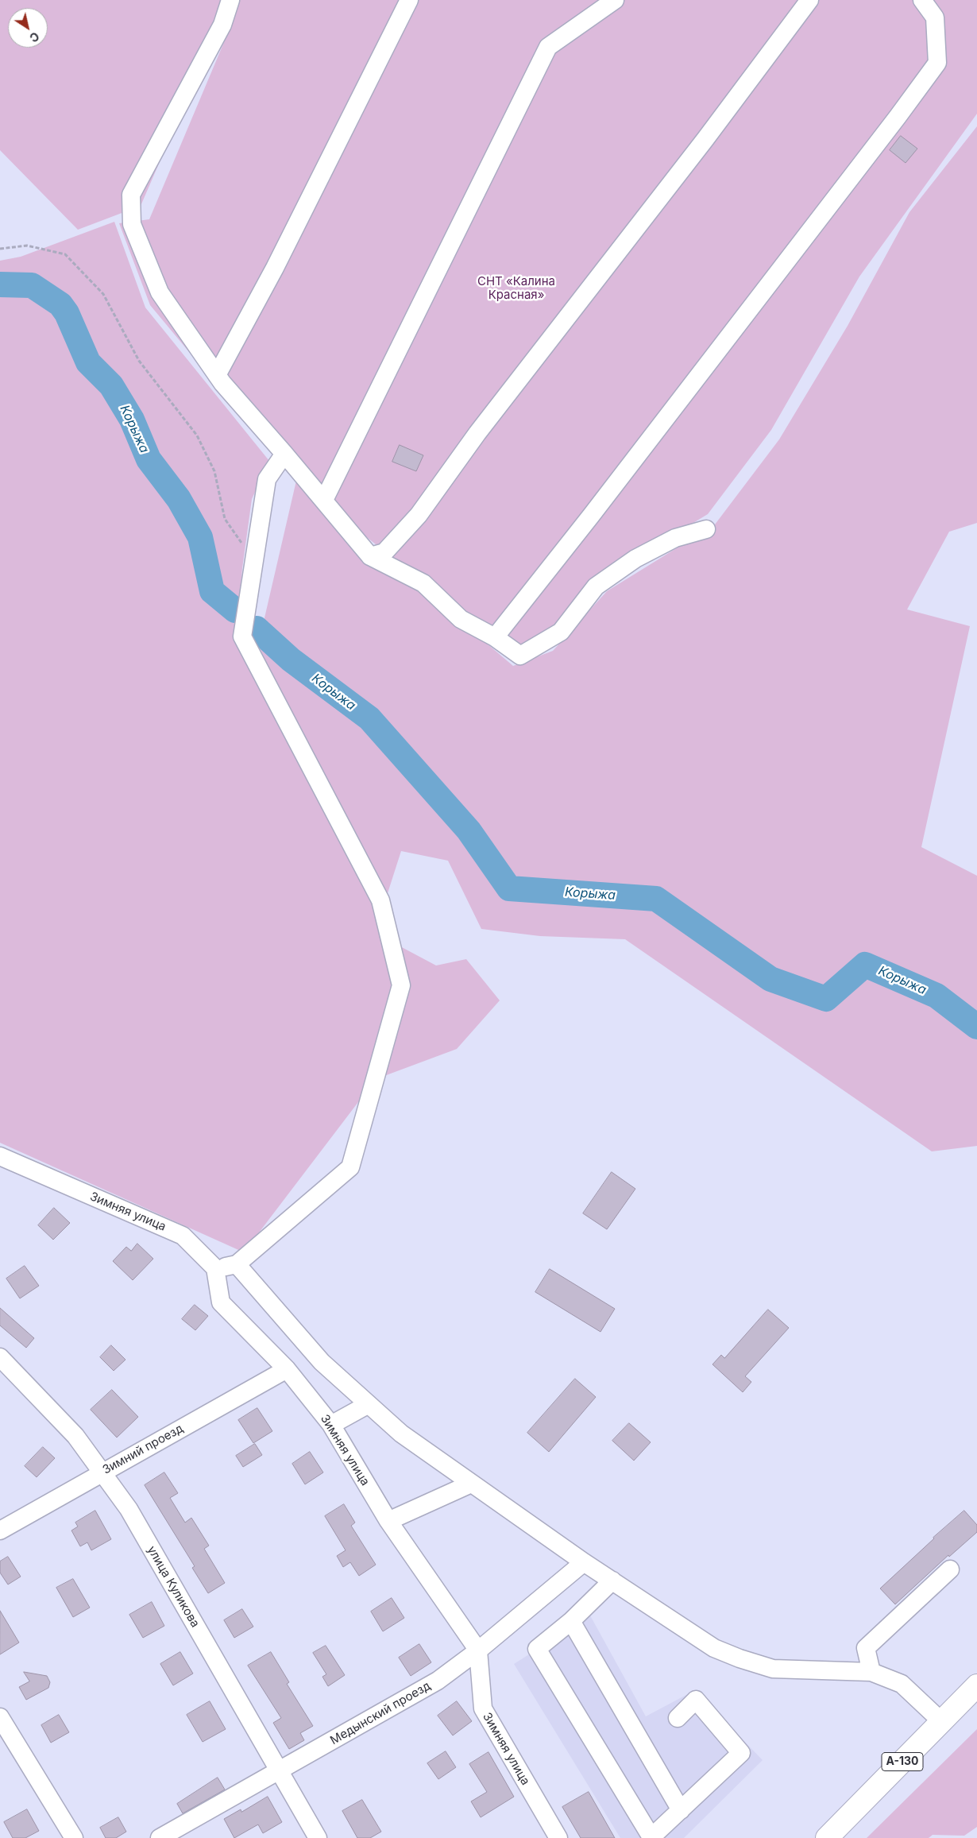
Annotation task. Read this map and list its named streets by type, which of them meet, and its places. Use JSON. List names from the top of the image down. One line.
{"streets":{"main road":["А-130"],"street":["Зимняя улица","Зимний проезд","улица Куликова","Медынский проезд"]},"crossings":[["Зимняя улица","Зимний проезд"],["Зимняя улица","Медынский проезд"],["Зимний проезд","улица Куликова"],["улица Куликова","Медынский проезд"]],"water":["Корыжа"],"parks":["СНТ «Калина Красная»"],"north":"bottom right"}
